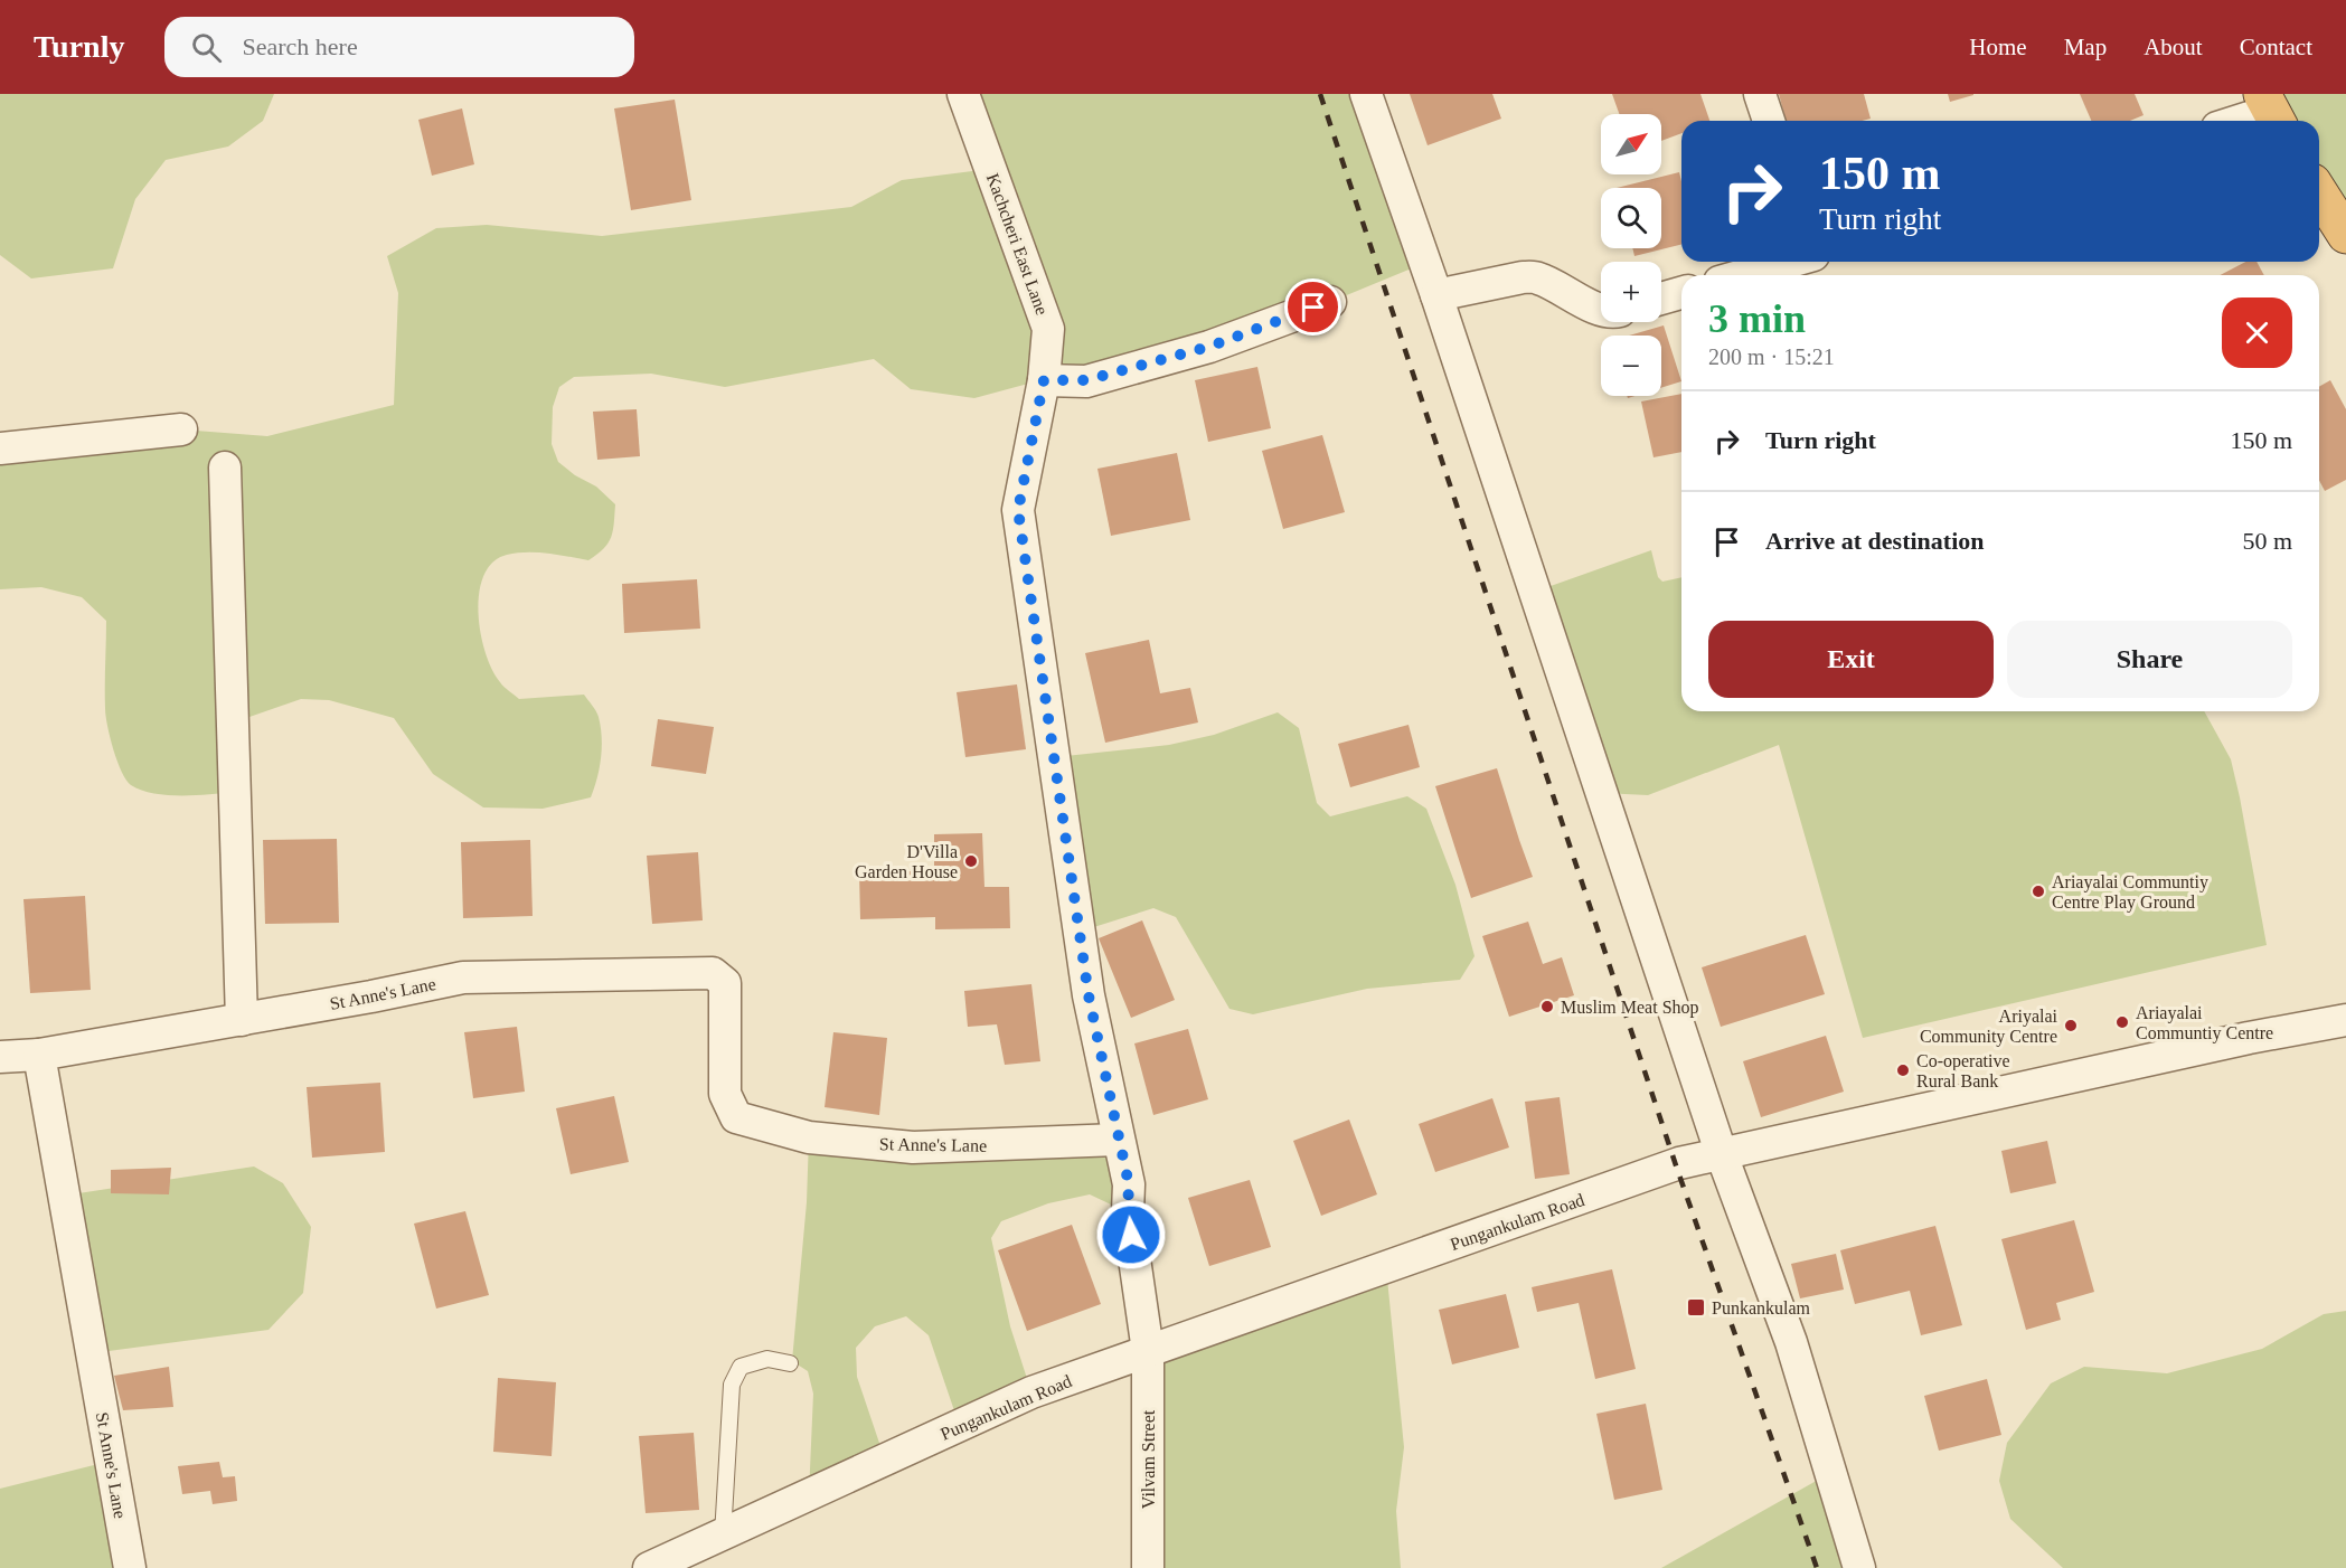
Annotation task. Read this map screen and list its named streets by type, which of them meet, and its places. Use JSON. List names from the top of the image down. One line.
{"streets":{"street":["Kachcheri East Lane","St Anne's Lane","Pungankulam Road","Vilvam Street"]},"crossings":[["Kachcheri East Lane","St Anne's Lane"],["Kachcheri East Lane","Pungankulam Road"],["Kachcheri East Lane","Vilvam Street"],["Pungankulam Road","Vilvam Street"]],"places":{"other":["D'Villa Garden House","Ariayalai Communtiy Centre Play Ground","Muslim Meat Shop","Ariayalai Communtiy Centre","Ariyalai Community Centre","Co-operative Rural Bank"],"transit":["Punkankulam"]},"north":"top right","page":{"header":"Turnly","search":"Search here","nav":["Home","Map","About","Contact"],"map_buttons":["+","−"],"turn":["150 m","Turn right"],"heading":["3 min","200 m · 15:21"],"list":[{"name":"Turn right","value":"150 m"},{"name":"Arrive at destination","value":"50 m"}],"buttons":["Exit","Share"]}}
